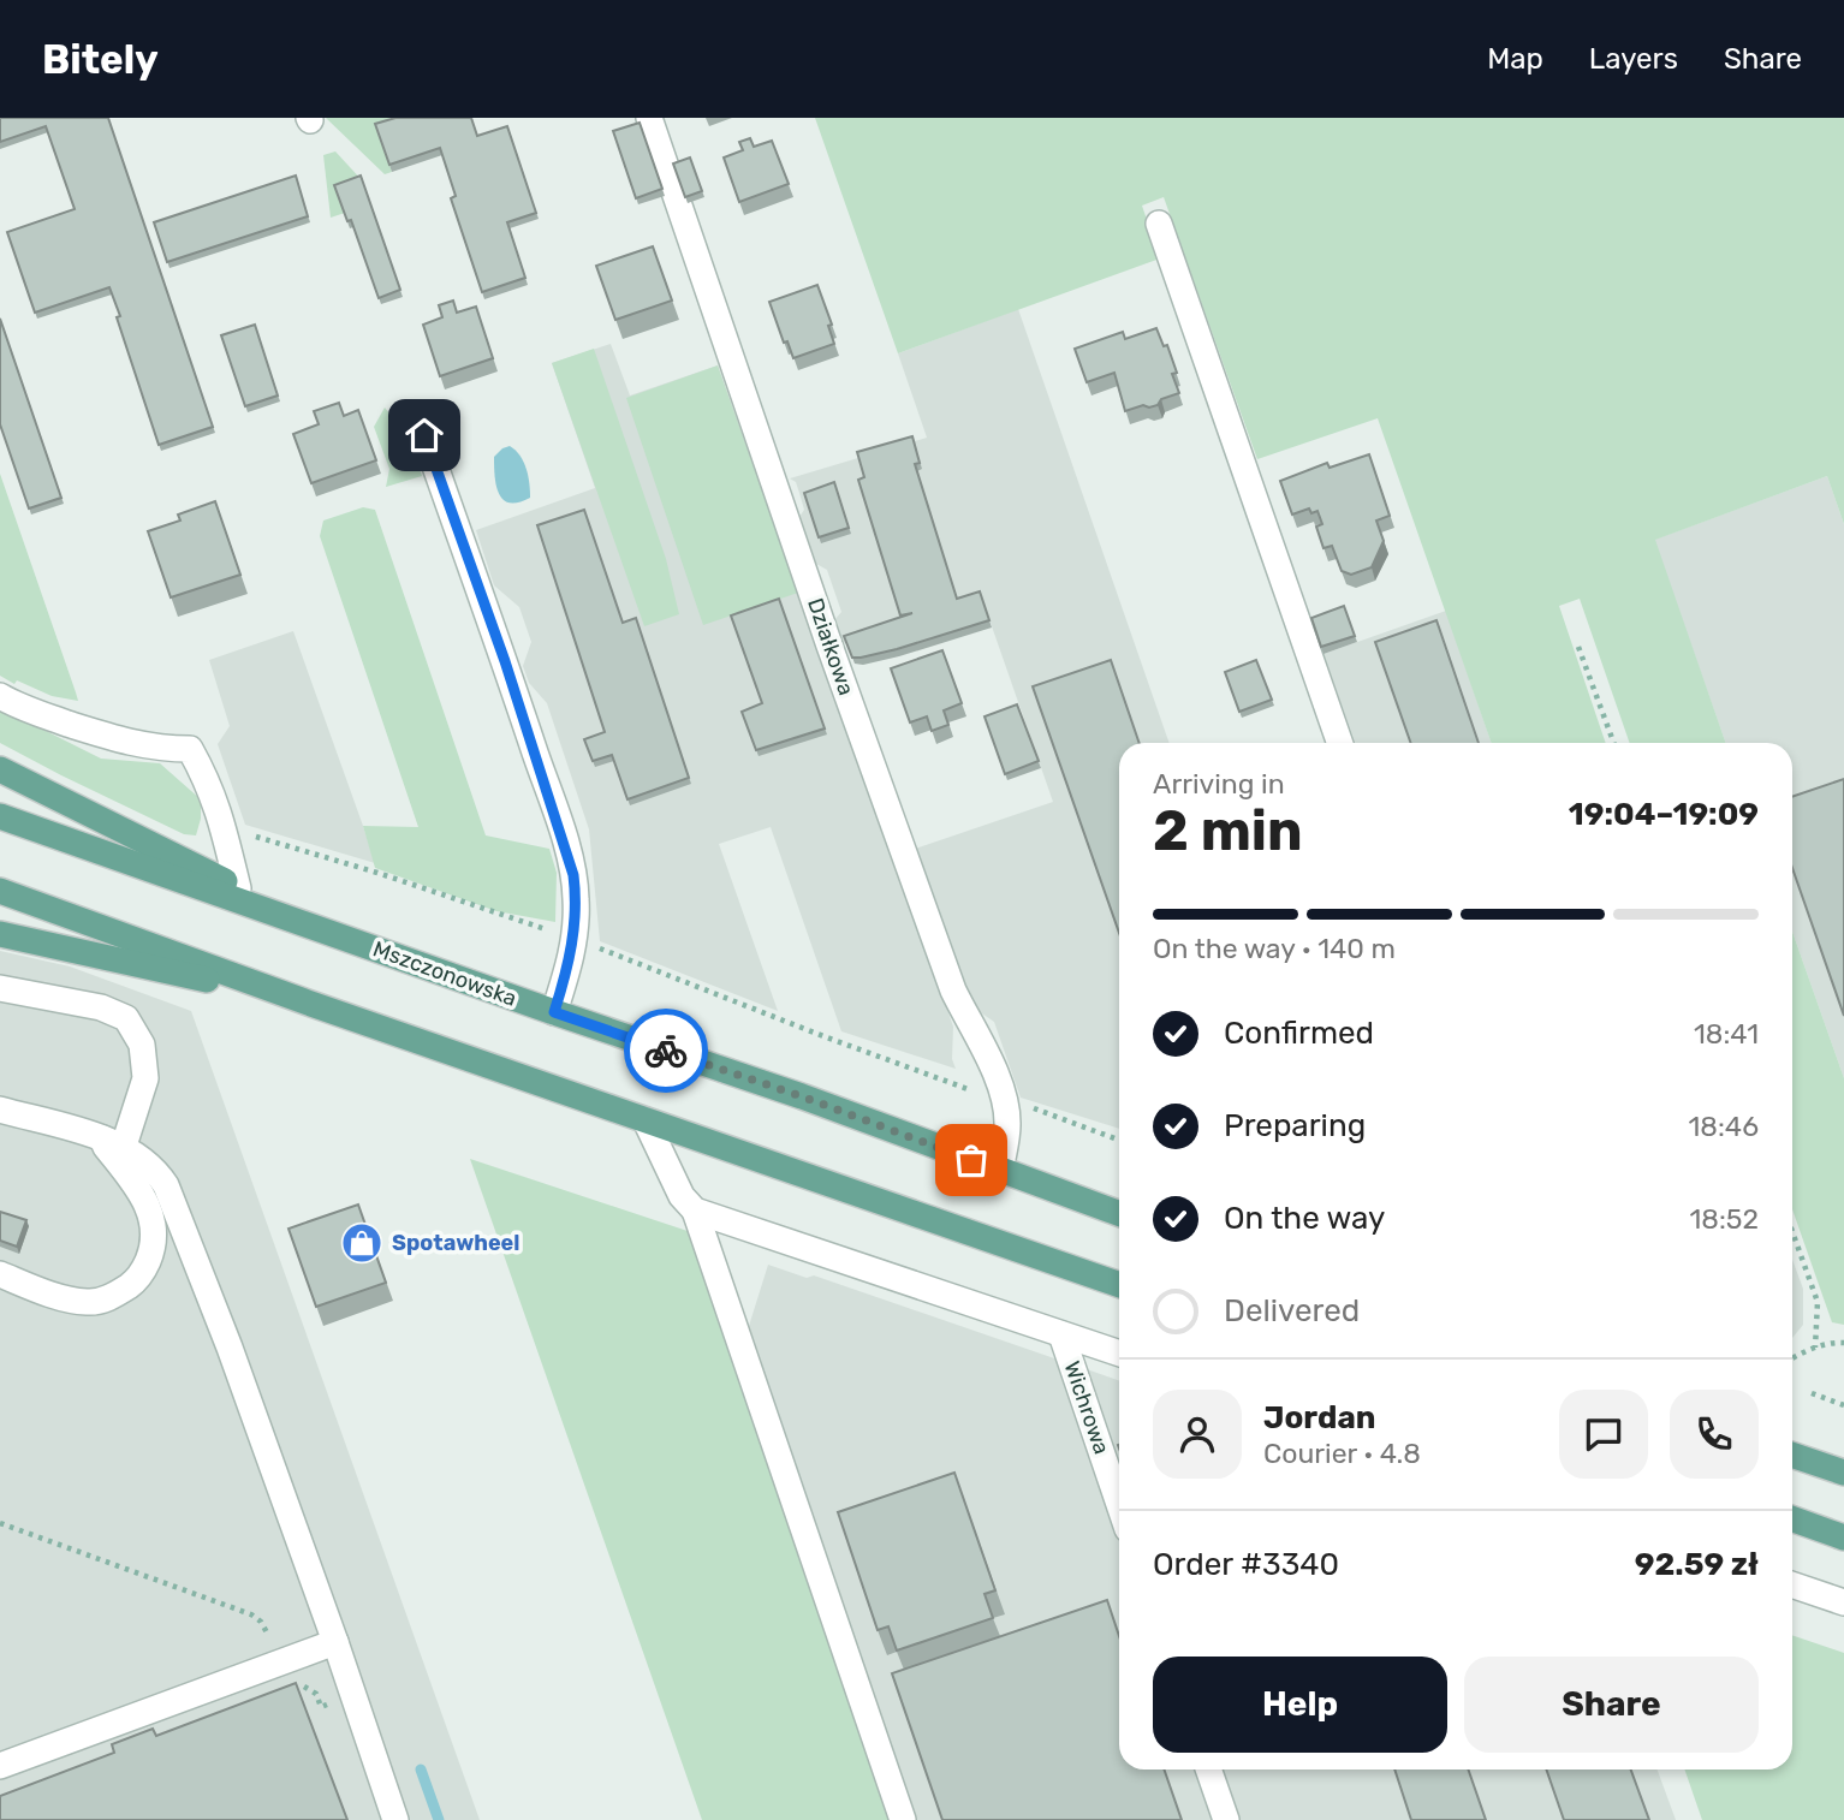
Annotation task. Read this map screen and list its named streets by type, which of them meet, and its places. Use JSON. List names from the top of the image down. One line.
{"streets":{"main road":["Mszczonowska"],"street":["Działkowa","Wichrowa"]},"crossings":[["Działkowa","Mszczonowska"]],"places":{"shop":["Spotawheel"]},"page":{"header":"Bitely","nav":["Map","Layers","Share"],"heading":["2 min","Arriving in","19:04–19:09"],"panel":["Jordan","Courier · 4.8","Order #3340","92.59 zł"],"bar":"On the way · 140 m","list":[["Confirmed","18:41"],["Preparing","18:46"],["On the way","18:52"],"Delivered"],"buttons":["Help","Share"]}}
